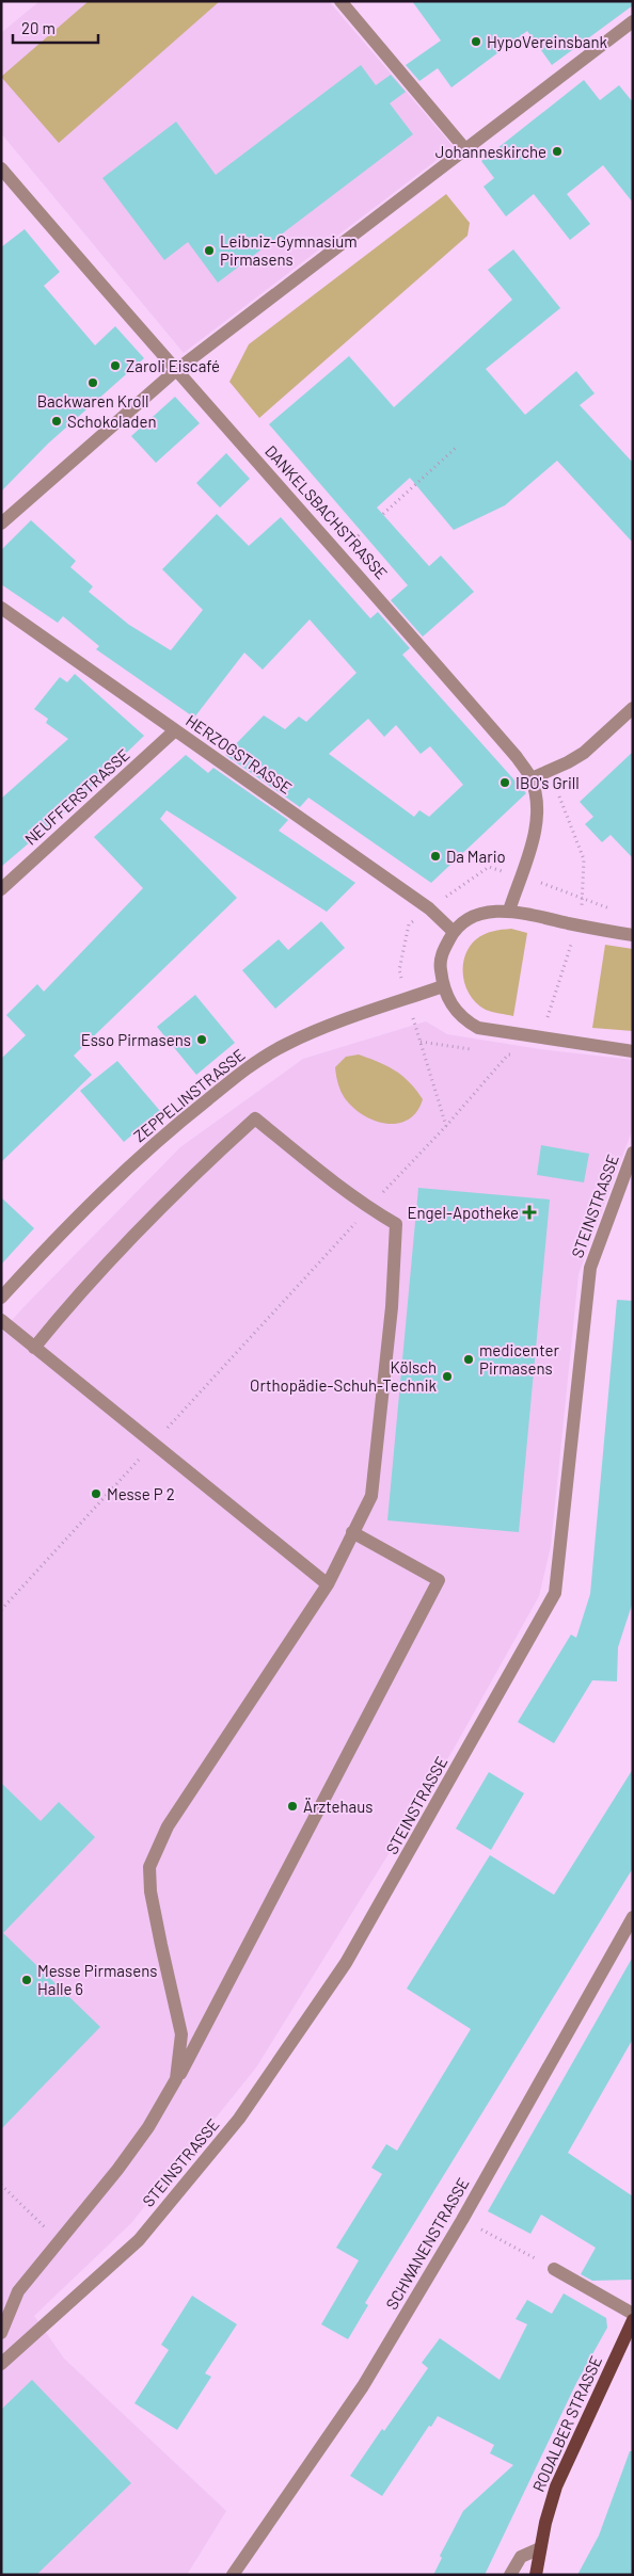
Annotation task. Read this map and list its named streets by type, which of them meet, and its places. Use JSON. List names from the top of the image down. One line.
{"streets":{"main road":["RODALBER STRASSE"],"street":["DANKELSBACHSTRASSE","HERZOGSTRASSE","NEUFFERSTRASSE","ZEPPELINSTRASSE","STEINSTRASSE","SCHWANENSTRASSE"]},"crossings":[["DANKELSBACHSTRASSE","HERZOGSTRASSE"],["DANKELSBACHSTRASSE","ZEPPELINSTRASSE"],["HERZOGSTRASSE","NEUFFERSTRASSE"],["HERZOGSTRASSE","ZEPPELINSTRASSE"]],"places":{"other":["HypoVereinsbank","Johanneskirche","Leibniz-Gymnasium Pirmasens","Zaroli Eiscafé","Backwaren Kroll","Schokoladen","IBO's Grill","Da Mario","Esso Pirmasens","medicenter Pirmasens","Kölsch Orthopädie-Schuh-Technik","Messe P 2","Ärztehaus","Messe Pirmasens Halle 6"],"health":["Engel-Apotheke"]},"scale_bar":"20 m"}
